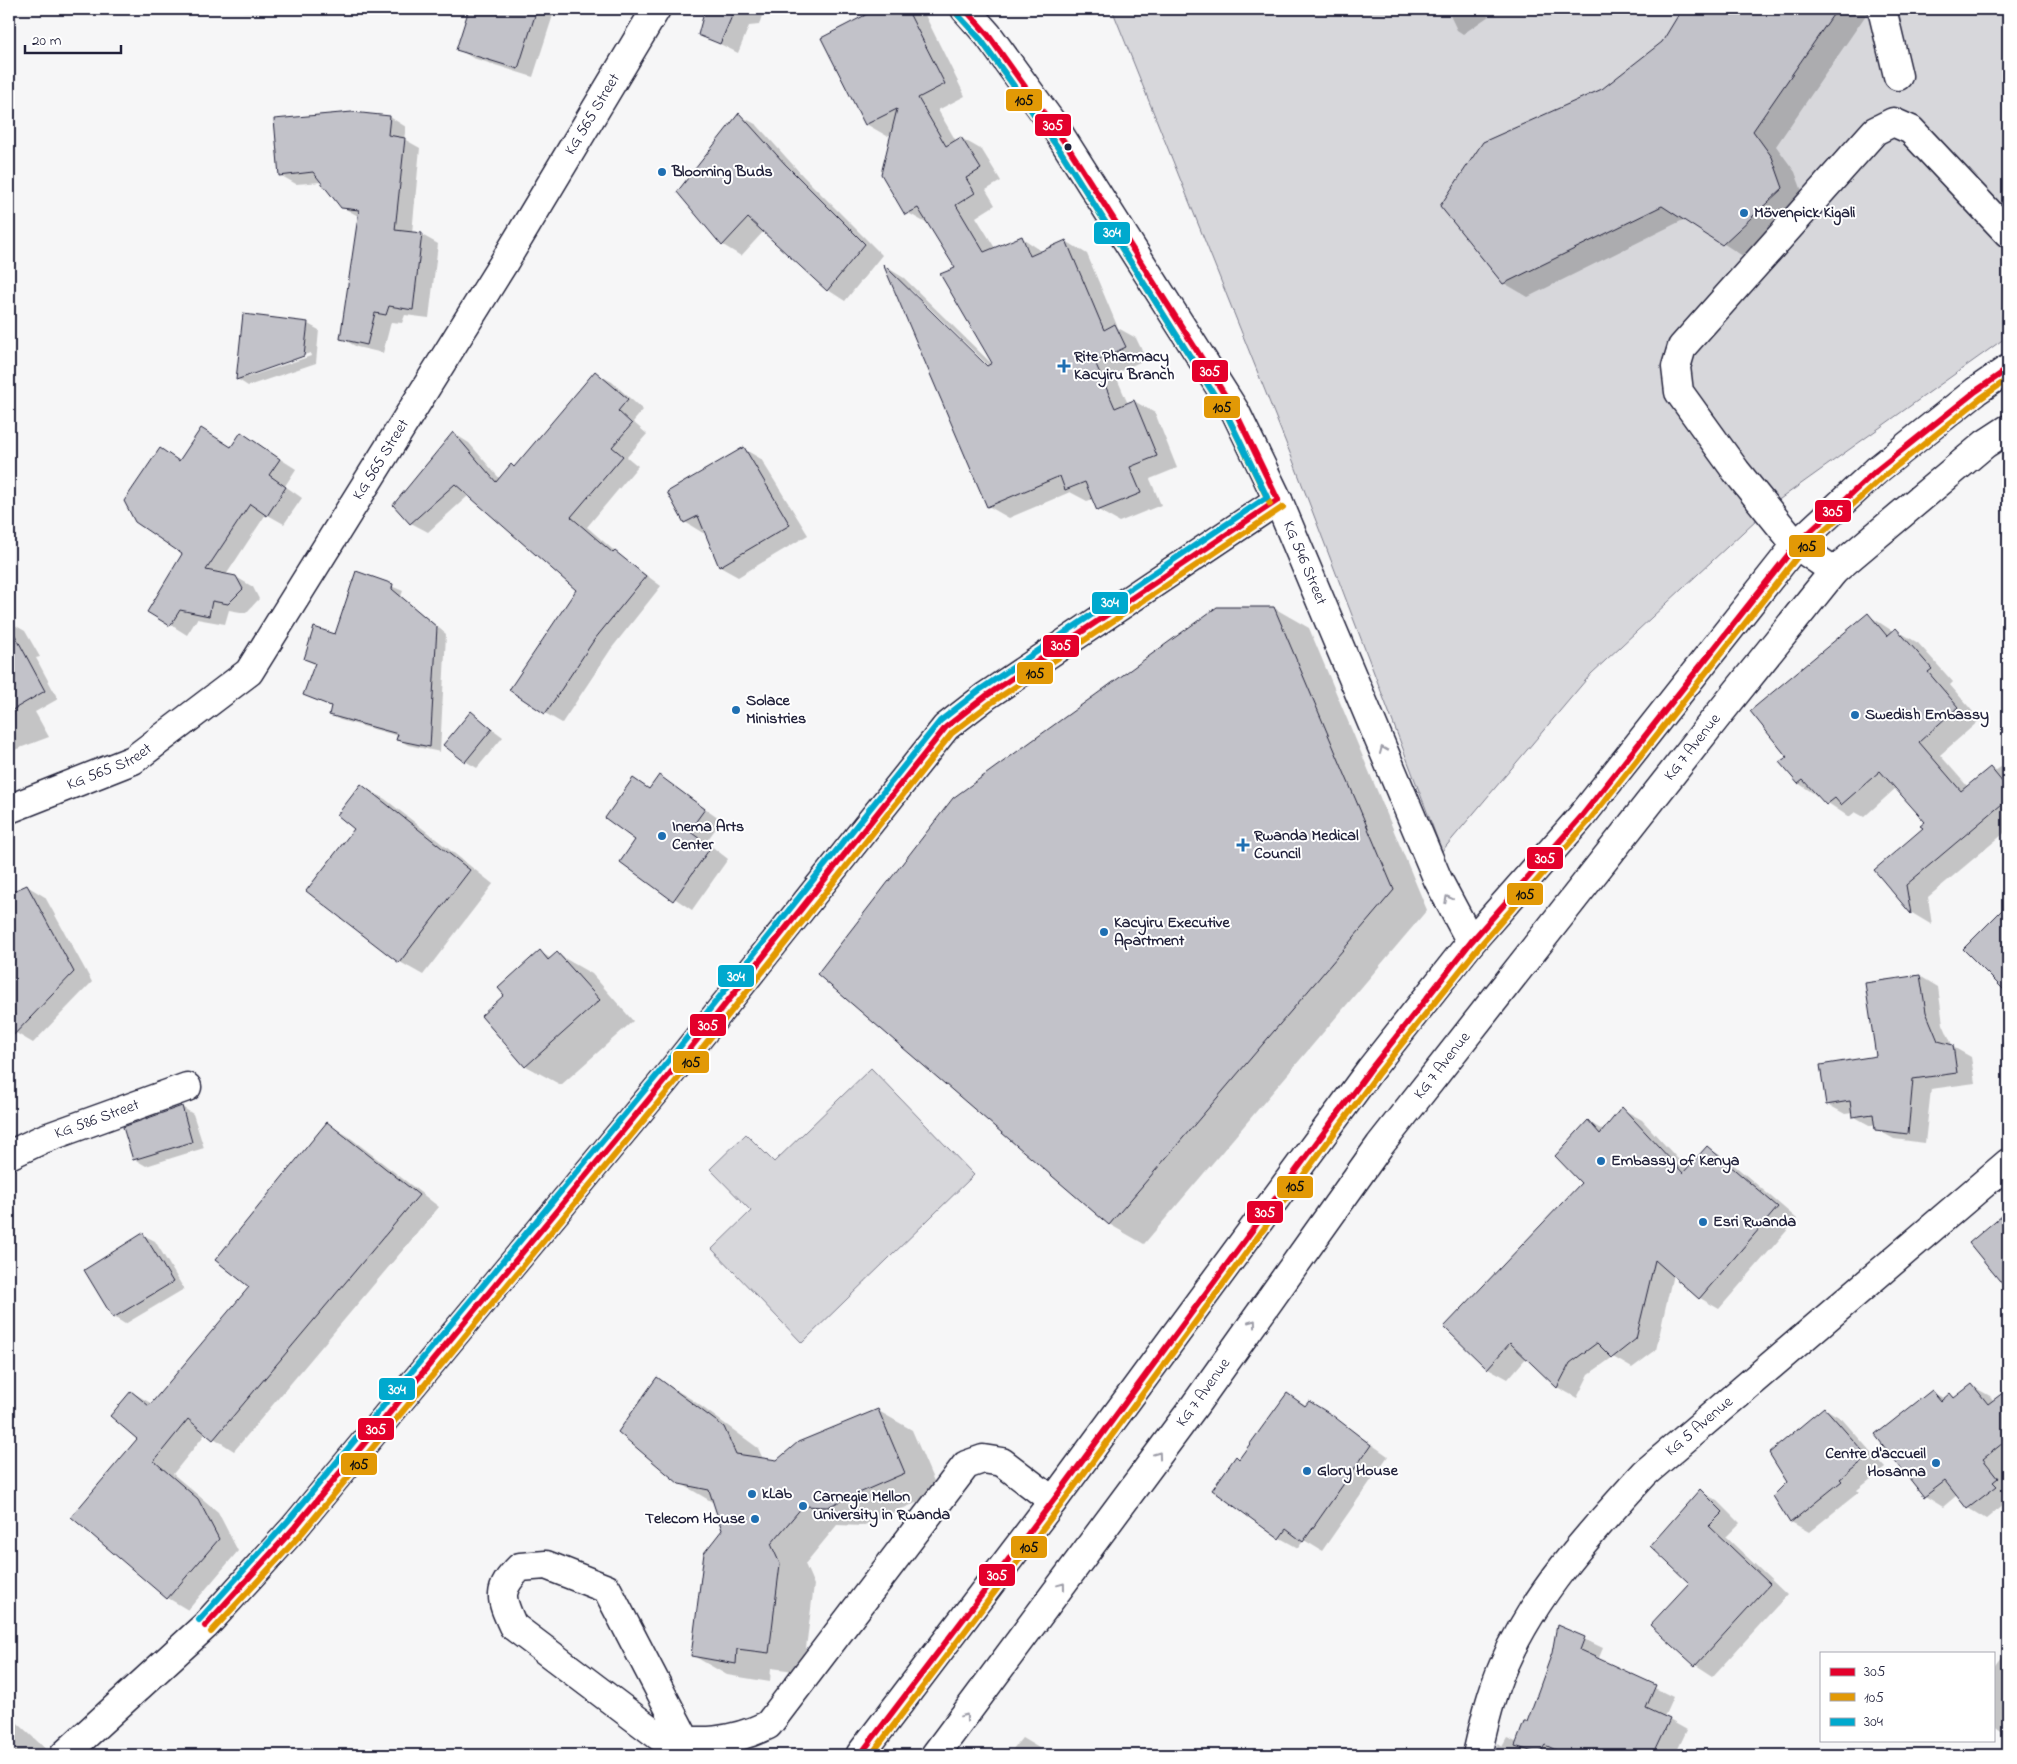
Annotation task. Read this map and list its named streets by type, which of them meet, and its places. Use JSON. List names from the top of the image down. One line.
{"streets":{"street":["KG 565 Street","KG 546 Street","KG 7 Avenue","KG 586 Street","KG 5 Avenue"]},"one_way":["KG 546 Street"],"places":{"other":["Blooming Buds","Mövenpick Kigali","Solace Ministries","Swedish Embassy","Inema Arts Center","Kacyiru Executive Apartment","Embassy of Kenya","Esri Rwanda","Centre d'accueil Hosanna","Glory House","kLab","Carnegie Mellon University in Rwanda","Telecom House"],"health":["Rite Pharmacy Kacyiru Branch","Rwanda Medical Council"]},"lines":["transit line 305","transit line 105","transit line 304"],"legend":["305","105","304"],"scale_bar":"20 m"}
